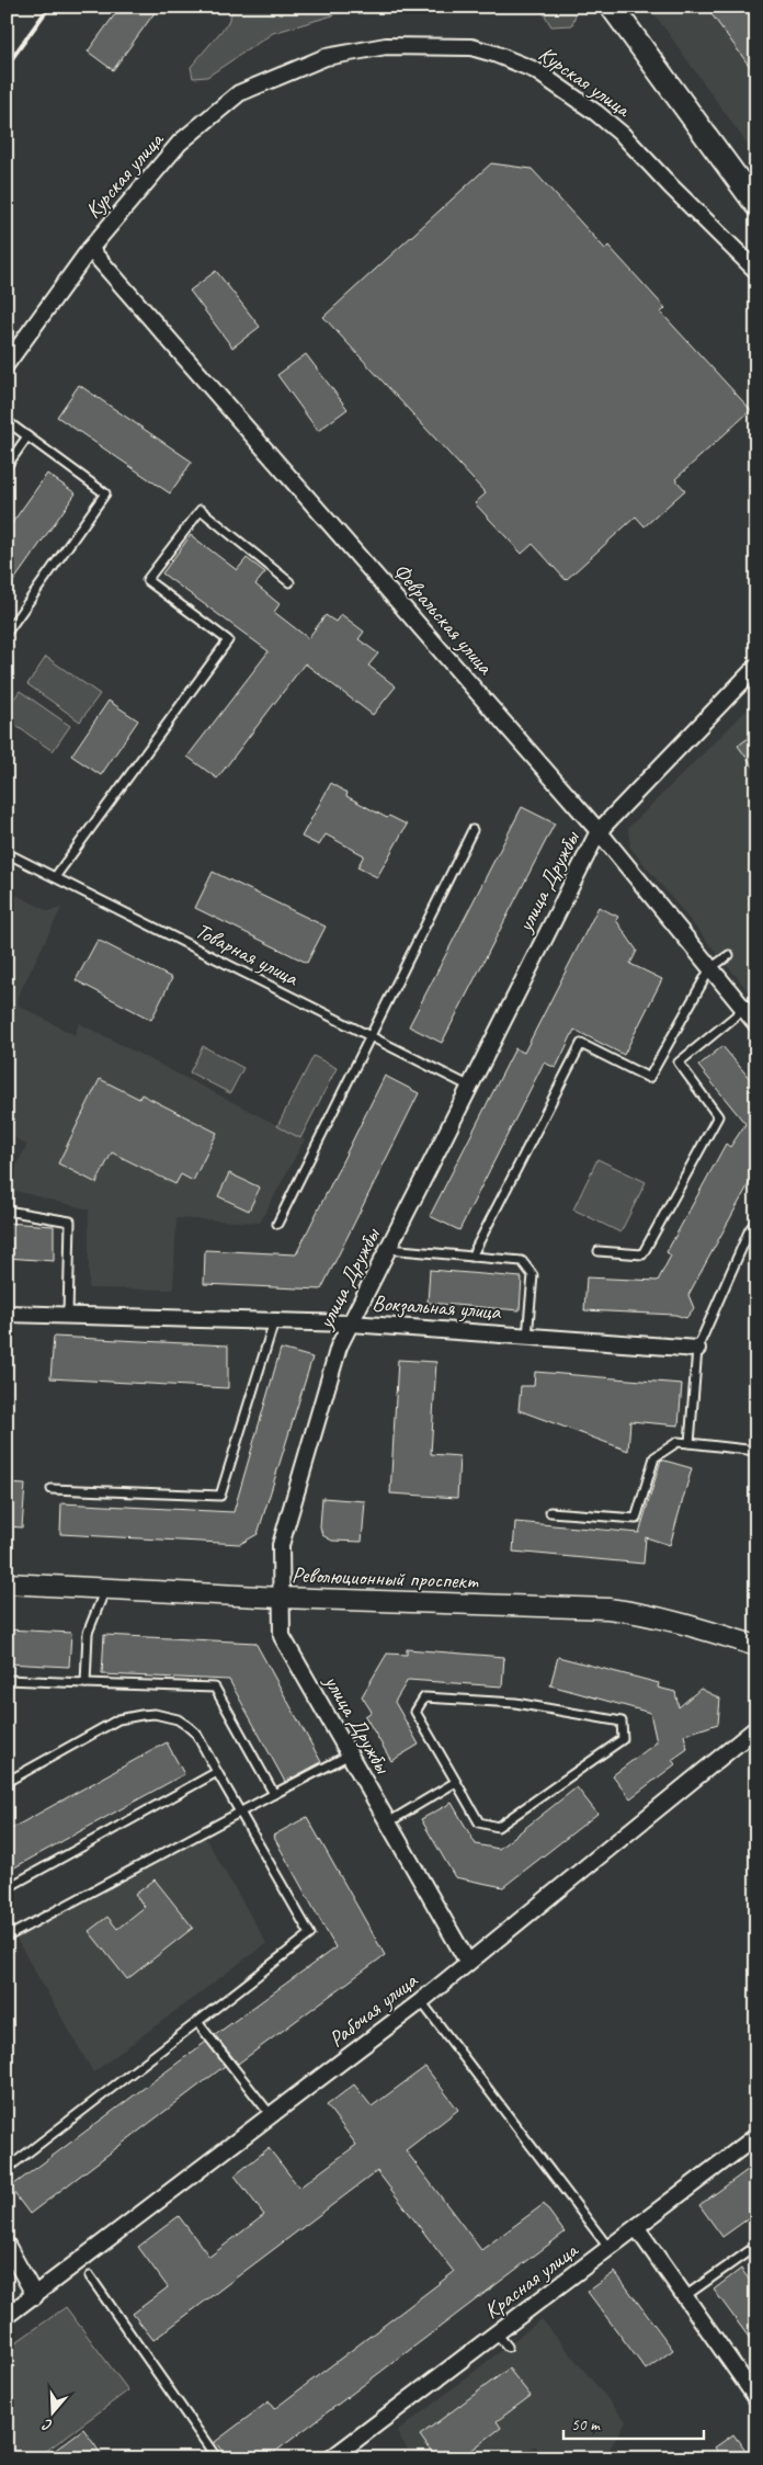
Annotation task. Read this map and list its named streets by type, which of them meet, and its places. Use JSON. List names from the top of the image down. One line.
{"streets":{"street":["Курская улица","Февральская улица","улица Дружбы","Вокзальная улица","Революционный проспект","Рабочая улица","Красная улица"],"lane":["Товарная улица"]},"crossings":[["Курская улица","Февральская улица"],["Февральская улица","улица Дружбы"],["улица Дружбы","Товарная улица"],["улица Дружбы","Вокзальная улица"],["улица Дружбы","Революционный проспект"],["улица Дружбы","Рабочая улица"]],"scale_bar":"50 m","north":"bottom"}
